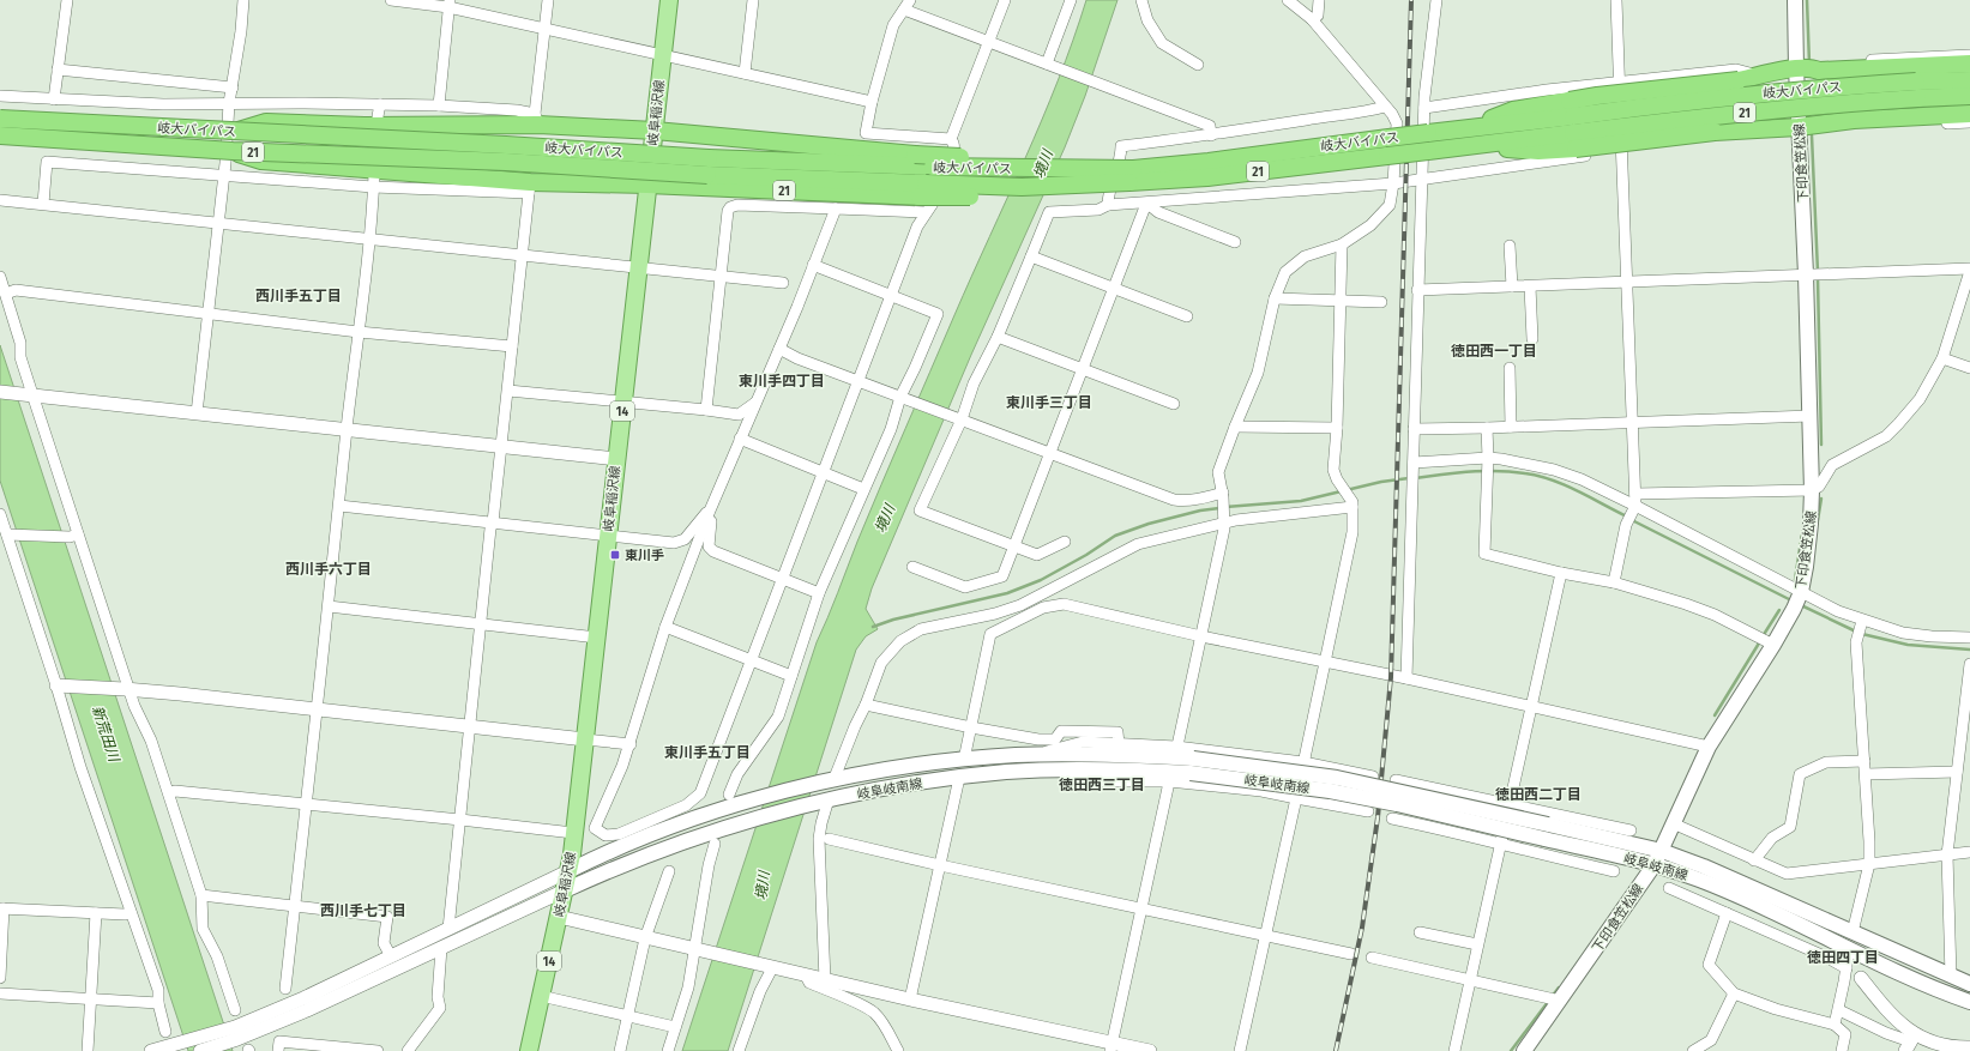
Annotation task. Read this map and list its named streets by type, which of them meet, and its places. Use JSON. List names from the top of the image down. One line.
{"streets":{"highway":["岐大バイパス","21"],"main road":["岐阜稲沢線","下印食笠松線","14","岐阜岐南線"]},"crossings":[["岐大バイパス","21"],["岐阜稲沢線","21"],["岐阜稲沢線","岐阜岐南線"],["21","下印食笠松線"],["下印食笠松線","岐阜岐南線"]],"districts":["西川手五丁目","徳田西一丁目","東川手四丁目","東川手三丁目","西川手六丁目","東川手五丁目","徳田西三丁目","徳田西二丁目","西川手七丁目","徳田四丁目"],"water":["境川","新荒田川"],"places":{"transit":["東川手"]}}
